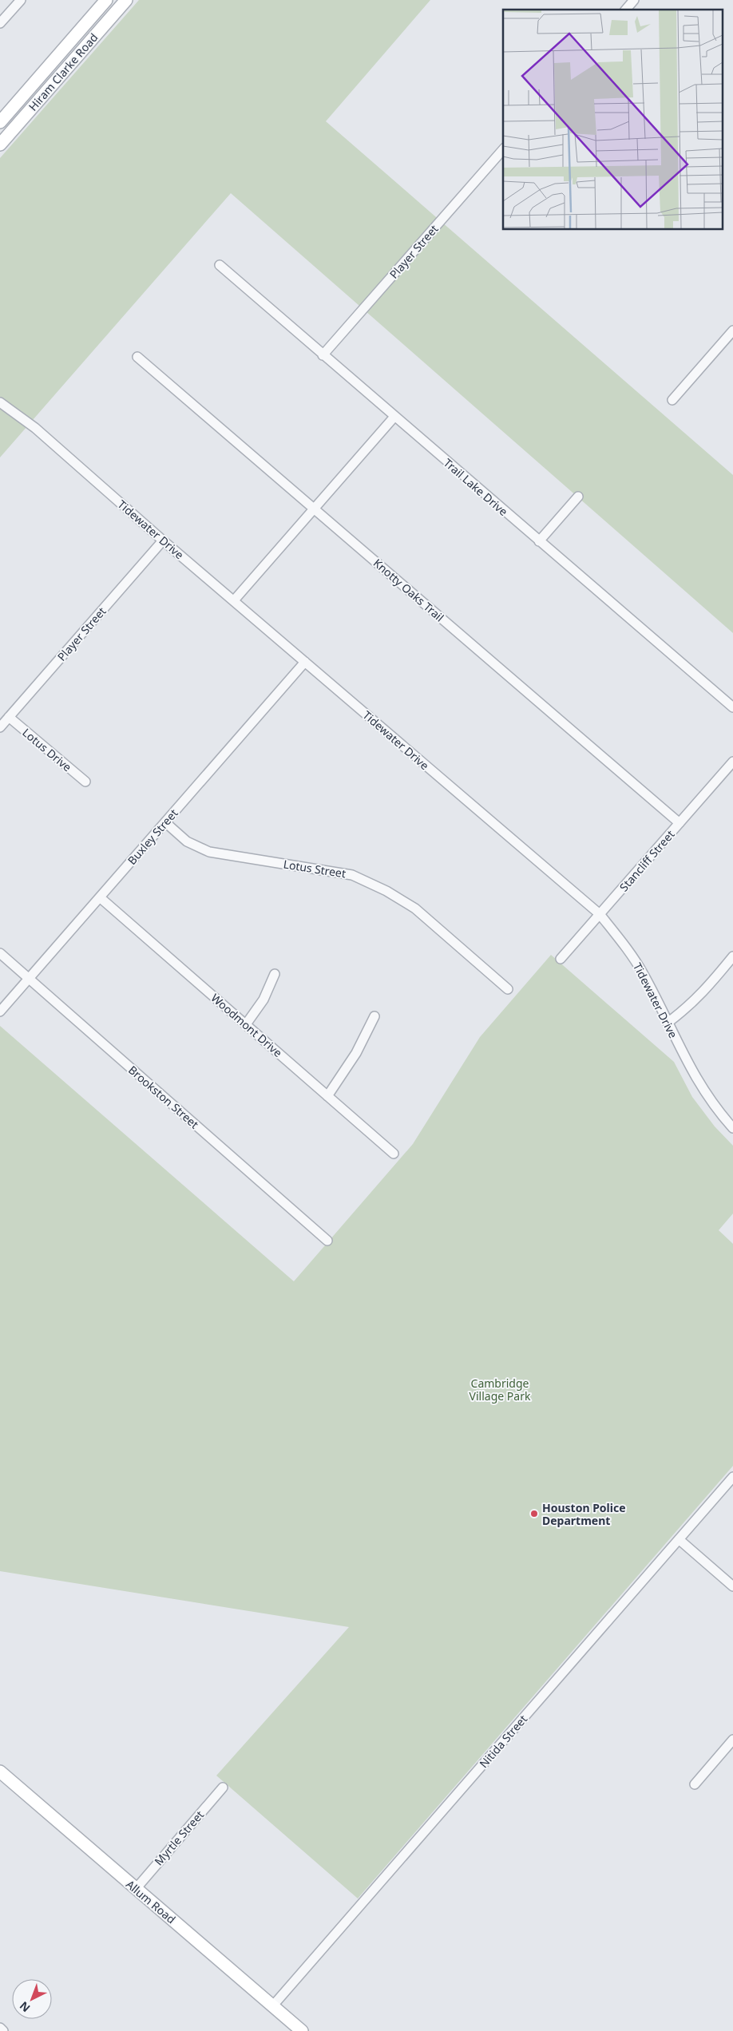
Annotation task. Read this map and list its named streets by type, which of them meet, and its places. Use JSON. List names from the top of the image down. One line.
{"streets":{"street":["Hiram Clarke Road","Player Street","Trail Lake Drive","Tidewater Drive","Knotty Oaks Trail","Lotus Drive","Buxley Street","Stancliff Street","Lotus Street","Woodmont Drive","Brookston Street","Nitida Street","Myrtle Street","Allum Road"]},"crossings":[["Player Street","Trail Lake Drive"],["Player Street","Tidewater Drive"],["Player Street","Lotus Drive"],["Tidewater Drive","Buxley Street"],["Tidewater Drive","Stancliff Street"],["Knotty Oaks Trail","Stancliff Street"],["Buxley Street","Lotus Street"],["Buxley Street","Woodmont Drive"],["Buxley Street","Brookston Street"],["Nitida Street","Allum Road"],["Myrtle Street","Allum Road"]],"parks":["Cambridge Village Park"],"places":["Houston Police Department"],"north":"bottom left"}
